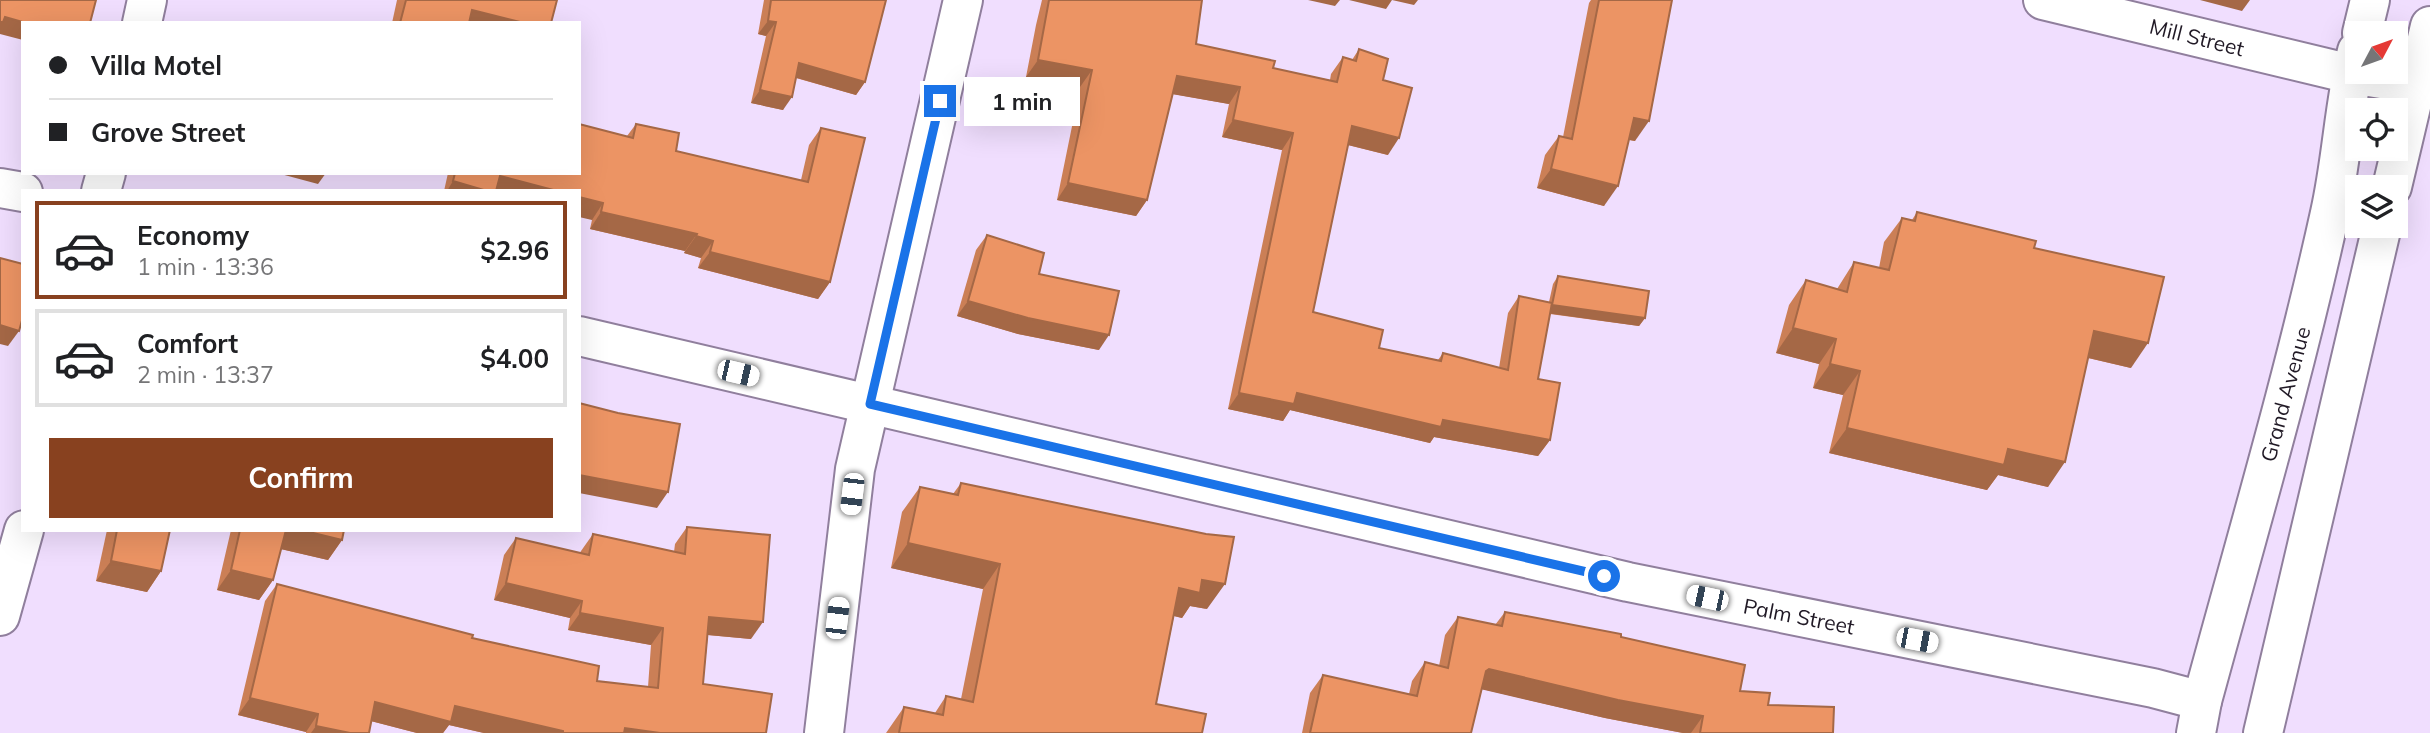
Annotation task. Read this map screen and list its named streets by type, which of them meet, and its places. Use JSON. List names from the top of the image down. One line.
{"streets":{"street":["Mill Street","Grand Avenue","Palm Street"]},"crossings":[["Grand Avenue","Palm Street"]],"north":"top right","page":{"banner":["Villa Motel","Grove Street"],"bubble":"1 min","list":[{"name":"Economy","note":"1 min · 13:36","value":"$2.96"},{"name":"Comfort","note":"2 min · 13:37","value":"$4.00"}],"buttons":"Confirm"}}
